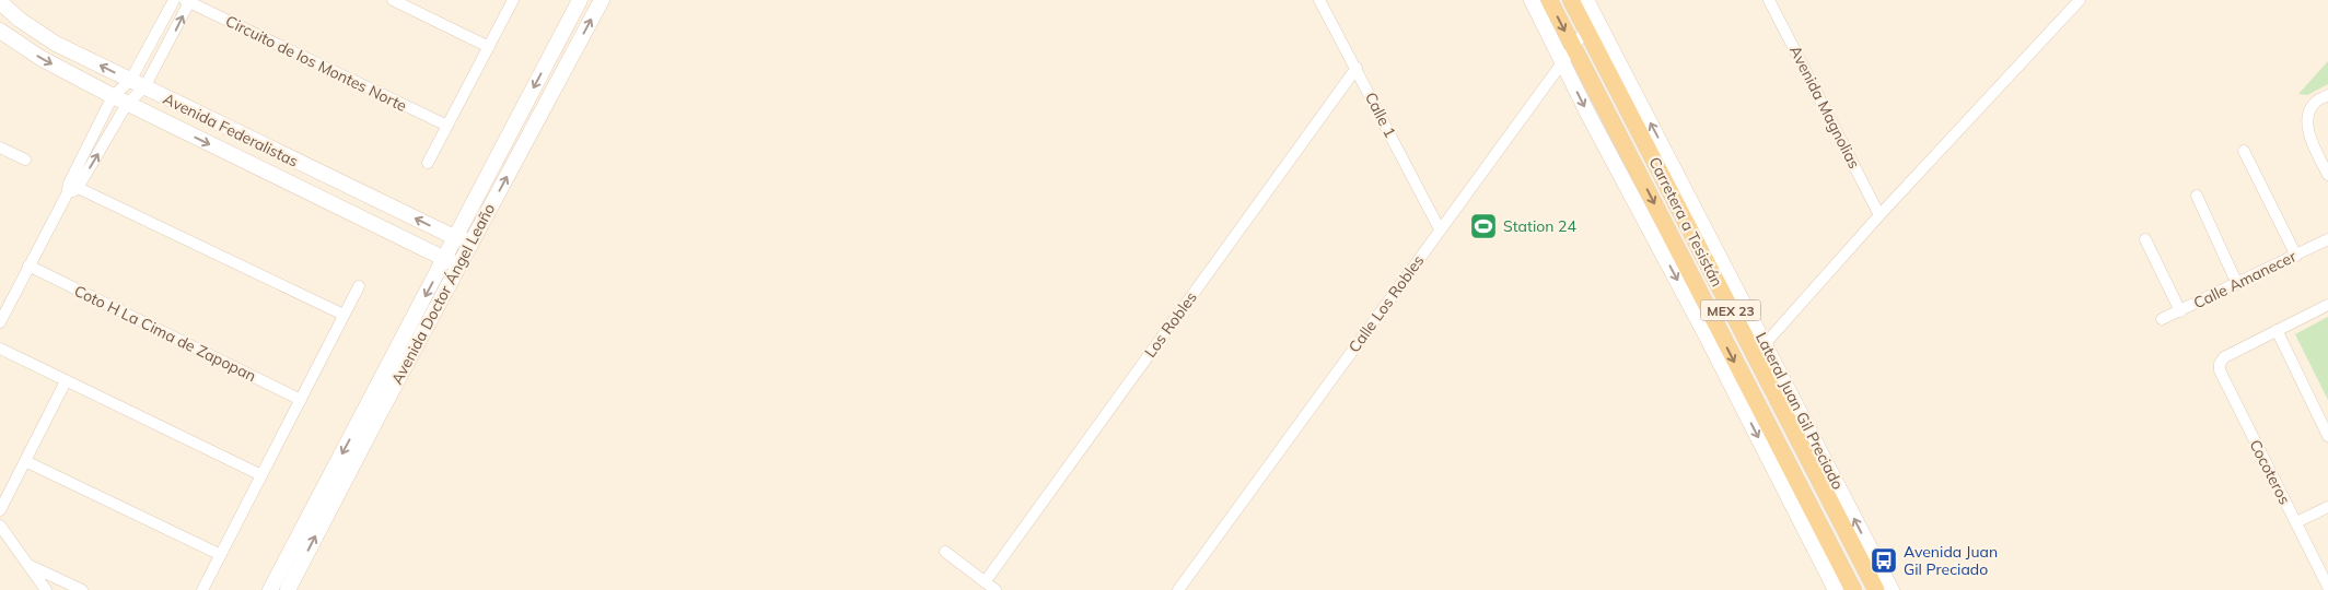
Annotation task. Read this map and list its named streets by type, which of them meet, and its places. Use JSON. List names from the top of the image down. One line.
{"streets":{"main road":["Carretera a Tesistán","MEX 23"],"street":["Circuito de los Montes Norte","Avenida Magnolias","Calle 1","Avenida Federalistas","Calle Amanecer","Avenida Doctor Ángel Leaño","Calle Los Robles","Los Robles","Coto H La Cima de Zapopan","Lateral Juan Gil Preciado","Cocoteros"]},"crossings":[["Calle 1","Calle Los Robles"],["Calle 1","Los Robles"],["Avenida Federalistas","Avenida Doctor Ángel Leaño"],["Carretera a Tesistán","Calle Los Robles"],["Carretera a Tesistán","Lateral Juan Gil Preciado"],["Calle Los Robles","Lateral Juan Gil Preciado"]],"places":{"sports":["Station 24"],"bus stop":["Avenida Juan Gil Preciado"]}}
